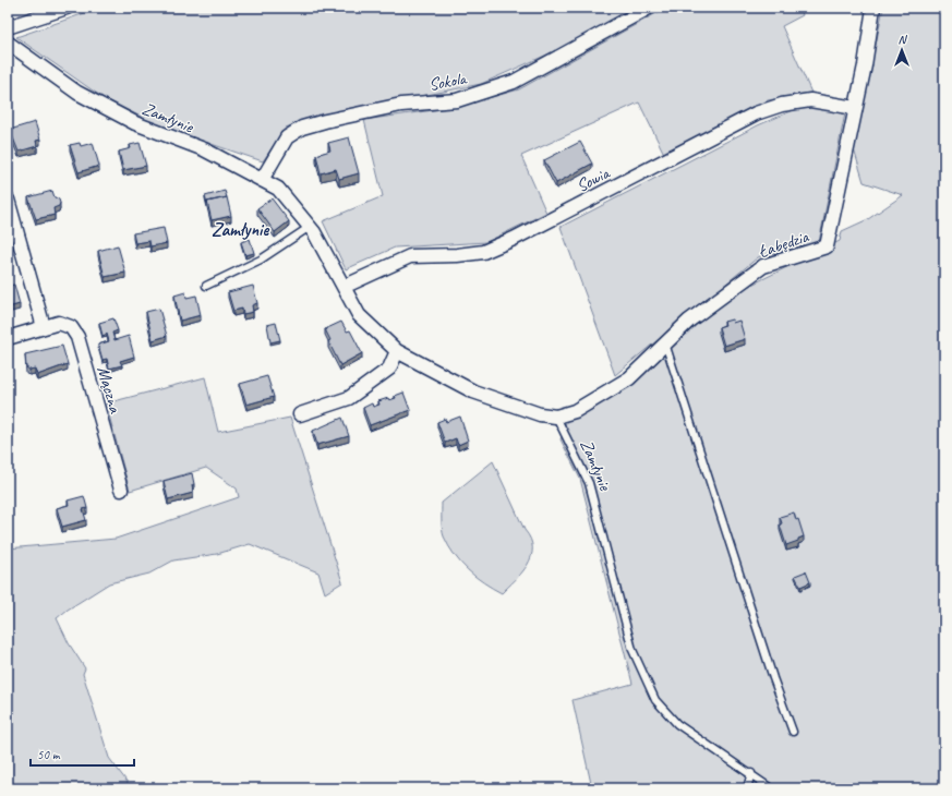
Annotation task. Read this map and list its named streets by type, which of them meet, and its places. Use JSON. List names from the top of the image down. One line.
{"streets":{"street":["Sokola","Zamłynie","Sowia","Łabędzia","Mączna"]},"crossings":[["Sokola","Zamłynie"],["Zamłynie","Sowia"],["Zamłynie","Łabędzia"],["Sowia","Łabędzia"]],"districts":["Zamłynie"],"scale_bar":"50 m","north":"top"}
